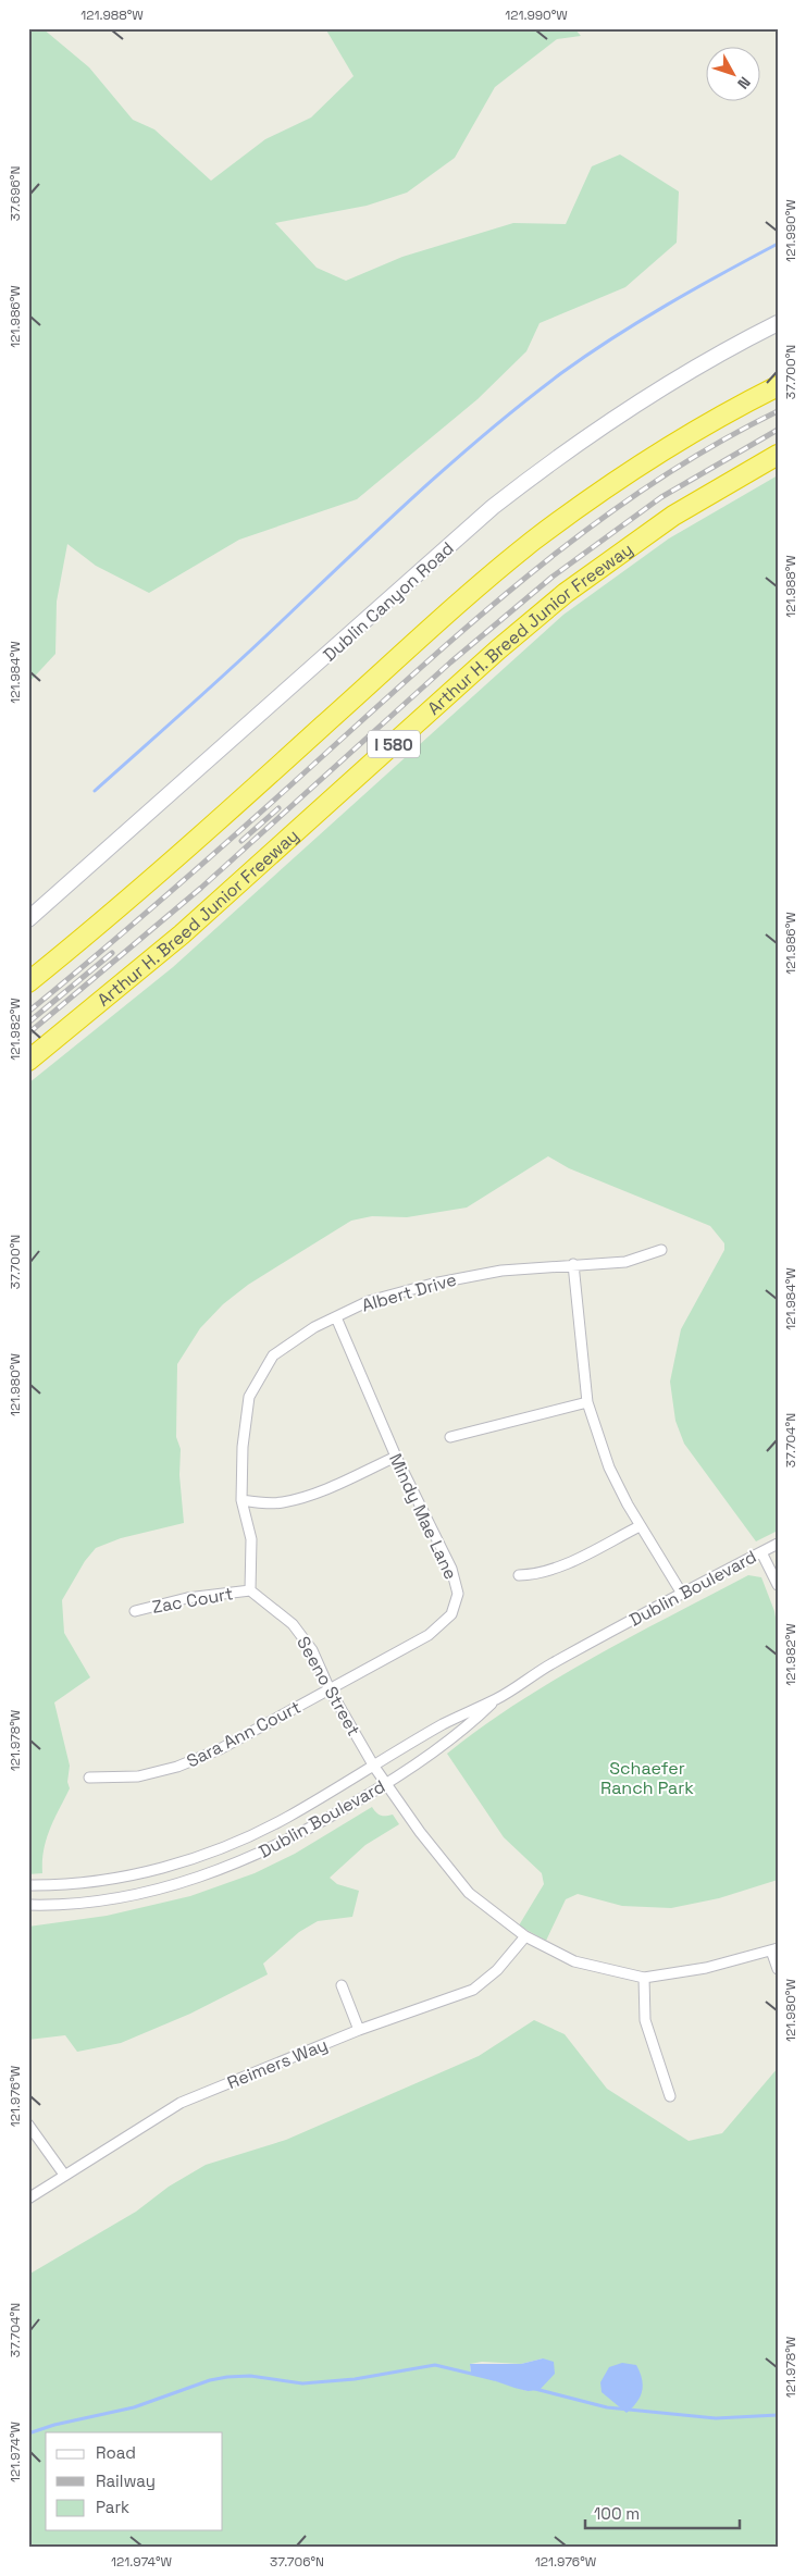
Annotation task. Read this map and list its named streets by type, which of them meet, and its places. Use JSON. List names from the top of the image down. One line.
{"streets":{"highway":["Arthur H. Breed Junior Freeway","I 580"],"main road":["Dublin Canyon Road"],"street":["Albert Drive","Mindy Mae Lane","Dublin Boulevard","Zac Court","Seeno Street","Sara Ann Court","Reimers Way"]},"crossings":[["Albert Drive","Mindy Mae Lane"],["Albert Drive","Zac Court"],["Albert Drive","Seeno Street"],["Mindy Mae Lane","Seeno Street"],["Mindy Mae Lane","Sara Ann Court"],["Dublin Boulevard","Seeno Street"],["Zac Court","Seeno Street"],["Seeno Street","Sara Ann Court"],["Seeno Street","Reimers Way"]],"parks":["Schaefer Ranch Park"],"legend":["Road","Railway","Park"],"scale_bar":"100 m","north":"bottom right","coordinates":["121.988°W","121.990°W","37.696°N","121.986°W","37.700°N","121.984°W","121.982°W","121.980°W","37.704°N","121.978°W","121.976°W","121.974°W","37.706°N"]}
